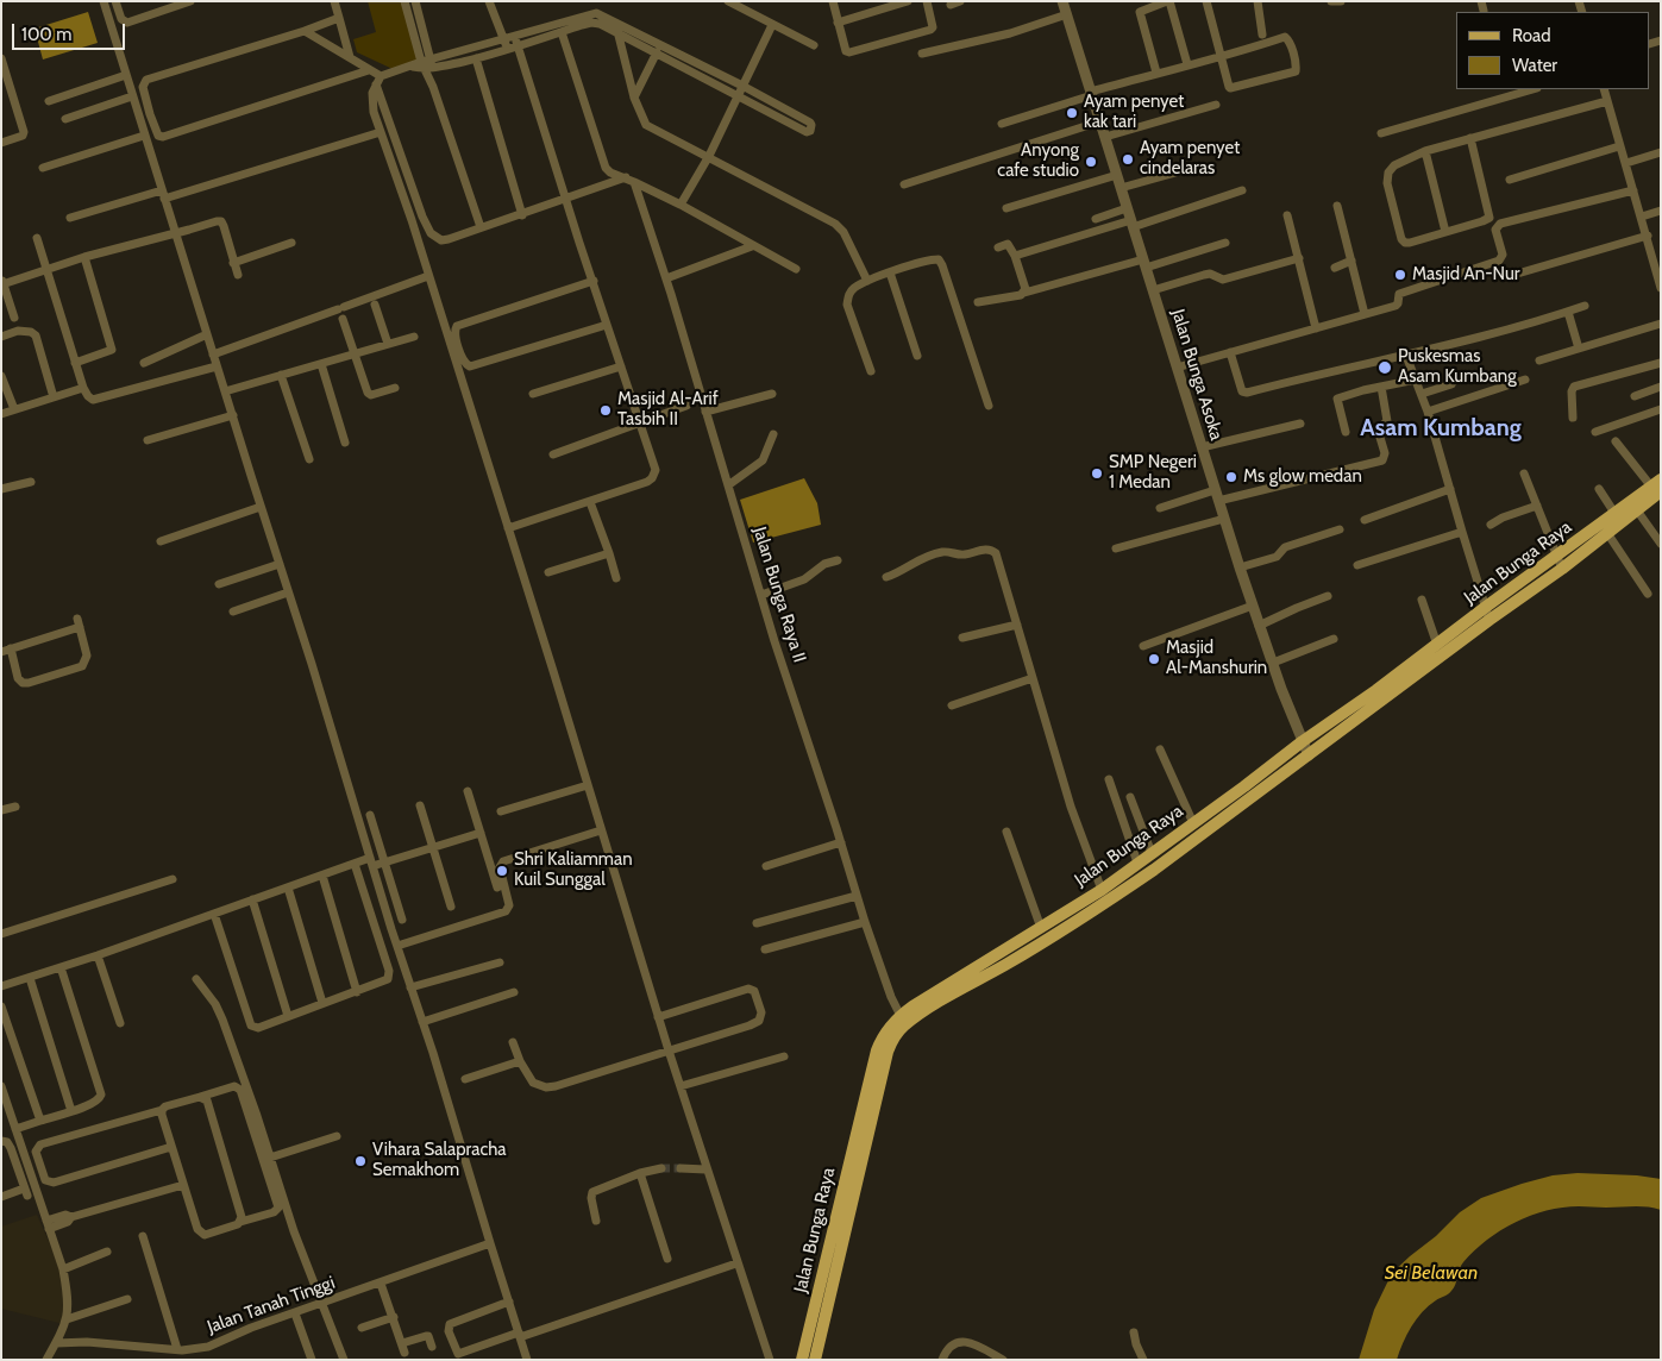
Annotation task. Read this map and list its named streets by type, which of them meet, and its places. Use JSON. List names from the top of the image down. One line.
{"streets":{"main road":["Jalan Bunga Raya"],"street":["Jalan Bunga Asoka","Jalan Bunga Raya II","Jalan Tanah Tinggi"]},"crossings":[["Jalan Bunga Asoka","Jalan Bunga Raya"],["Jalan Bunga Raya","Jalan Bunga Raya II"]],"districts":["Asam Kumbang"],"water":["Sei Belawan"],"places":["Ayam penyet kak tari","Ayam penyet cindelaras","Anyong cafe studio","Masjid An-Nur","Puskesmas Asam Kumbang","Masjid Al-Arif Tasbih II","SMP Negeri 1 Medan","Ms glow medan","Masjid Al-Manshurin","Shri Kaliamman Kuil Sunggal","Vihara Salapracha Semakhom"],"legend":["Road","Water"],"scale_bar":"100 m"}
